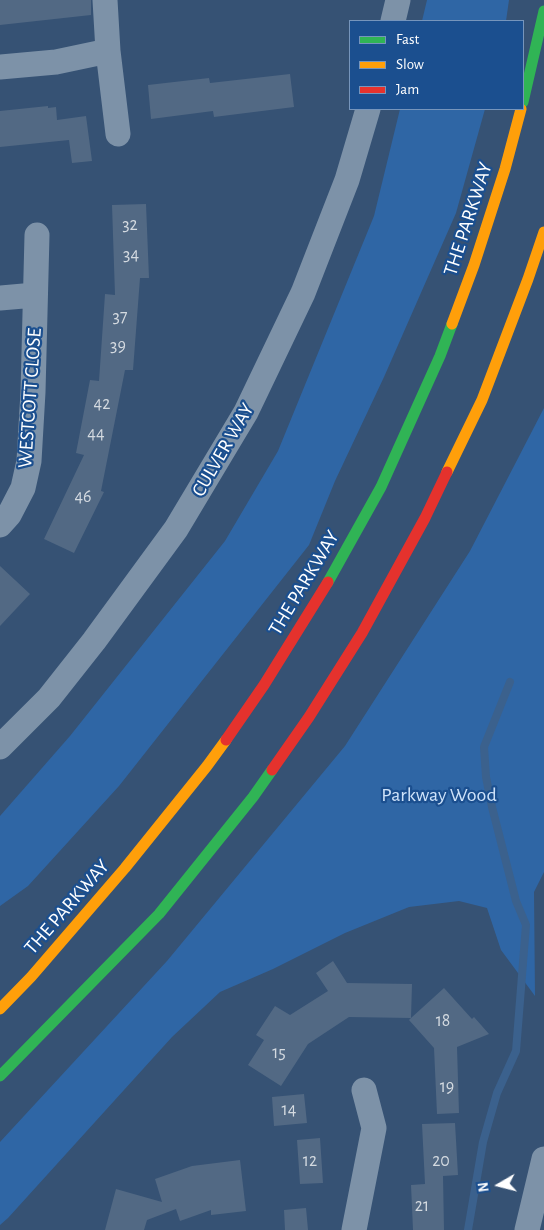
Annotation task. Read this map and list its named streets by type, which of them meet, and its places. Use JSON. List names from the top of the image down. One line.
{"streets":{"highway":["THE PARKWAY"],"street":["WESTCOTT CLOSE","CULVER WAY"]},"parks":["Parkway Wood"],"house_numbers":["32","34","37","39","42","44","46","18","15","19","14","12","20","21"],"legend":["Fast","Slow","Jam"],"north":"left"}
